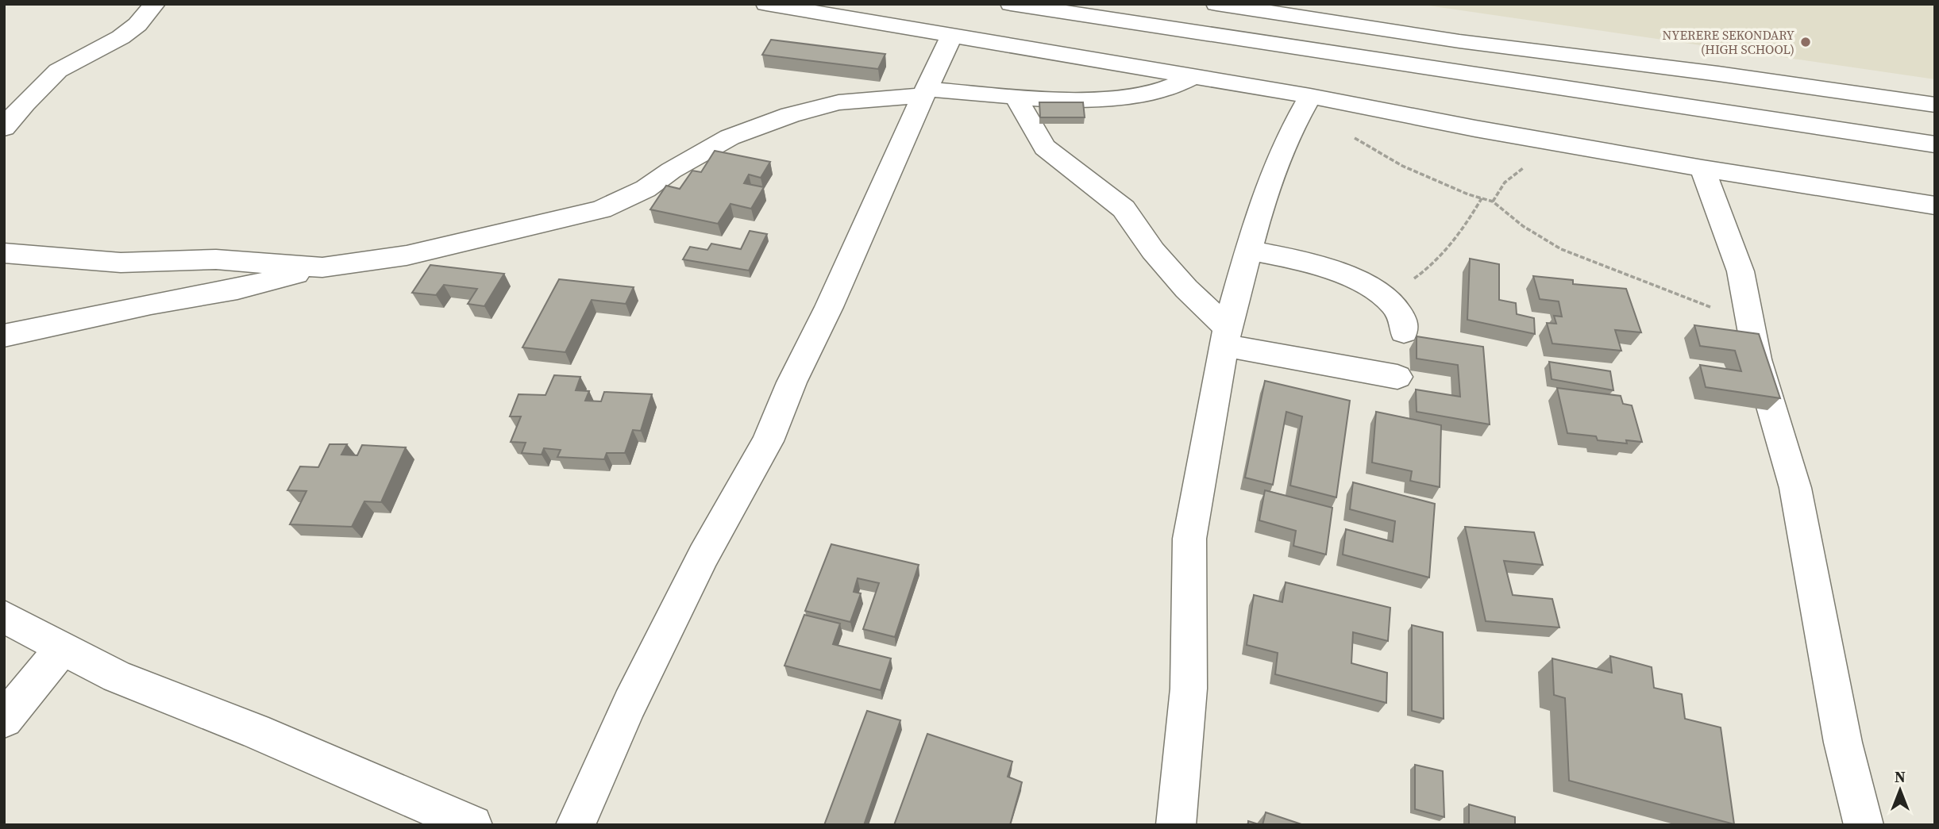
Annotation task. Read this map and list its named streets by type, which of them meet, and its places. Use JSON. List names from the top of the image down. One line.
{"places":["NYERERE SEKONDARY (HIGH SCHOOL)"],"north":"top"}
